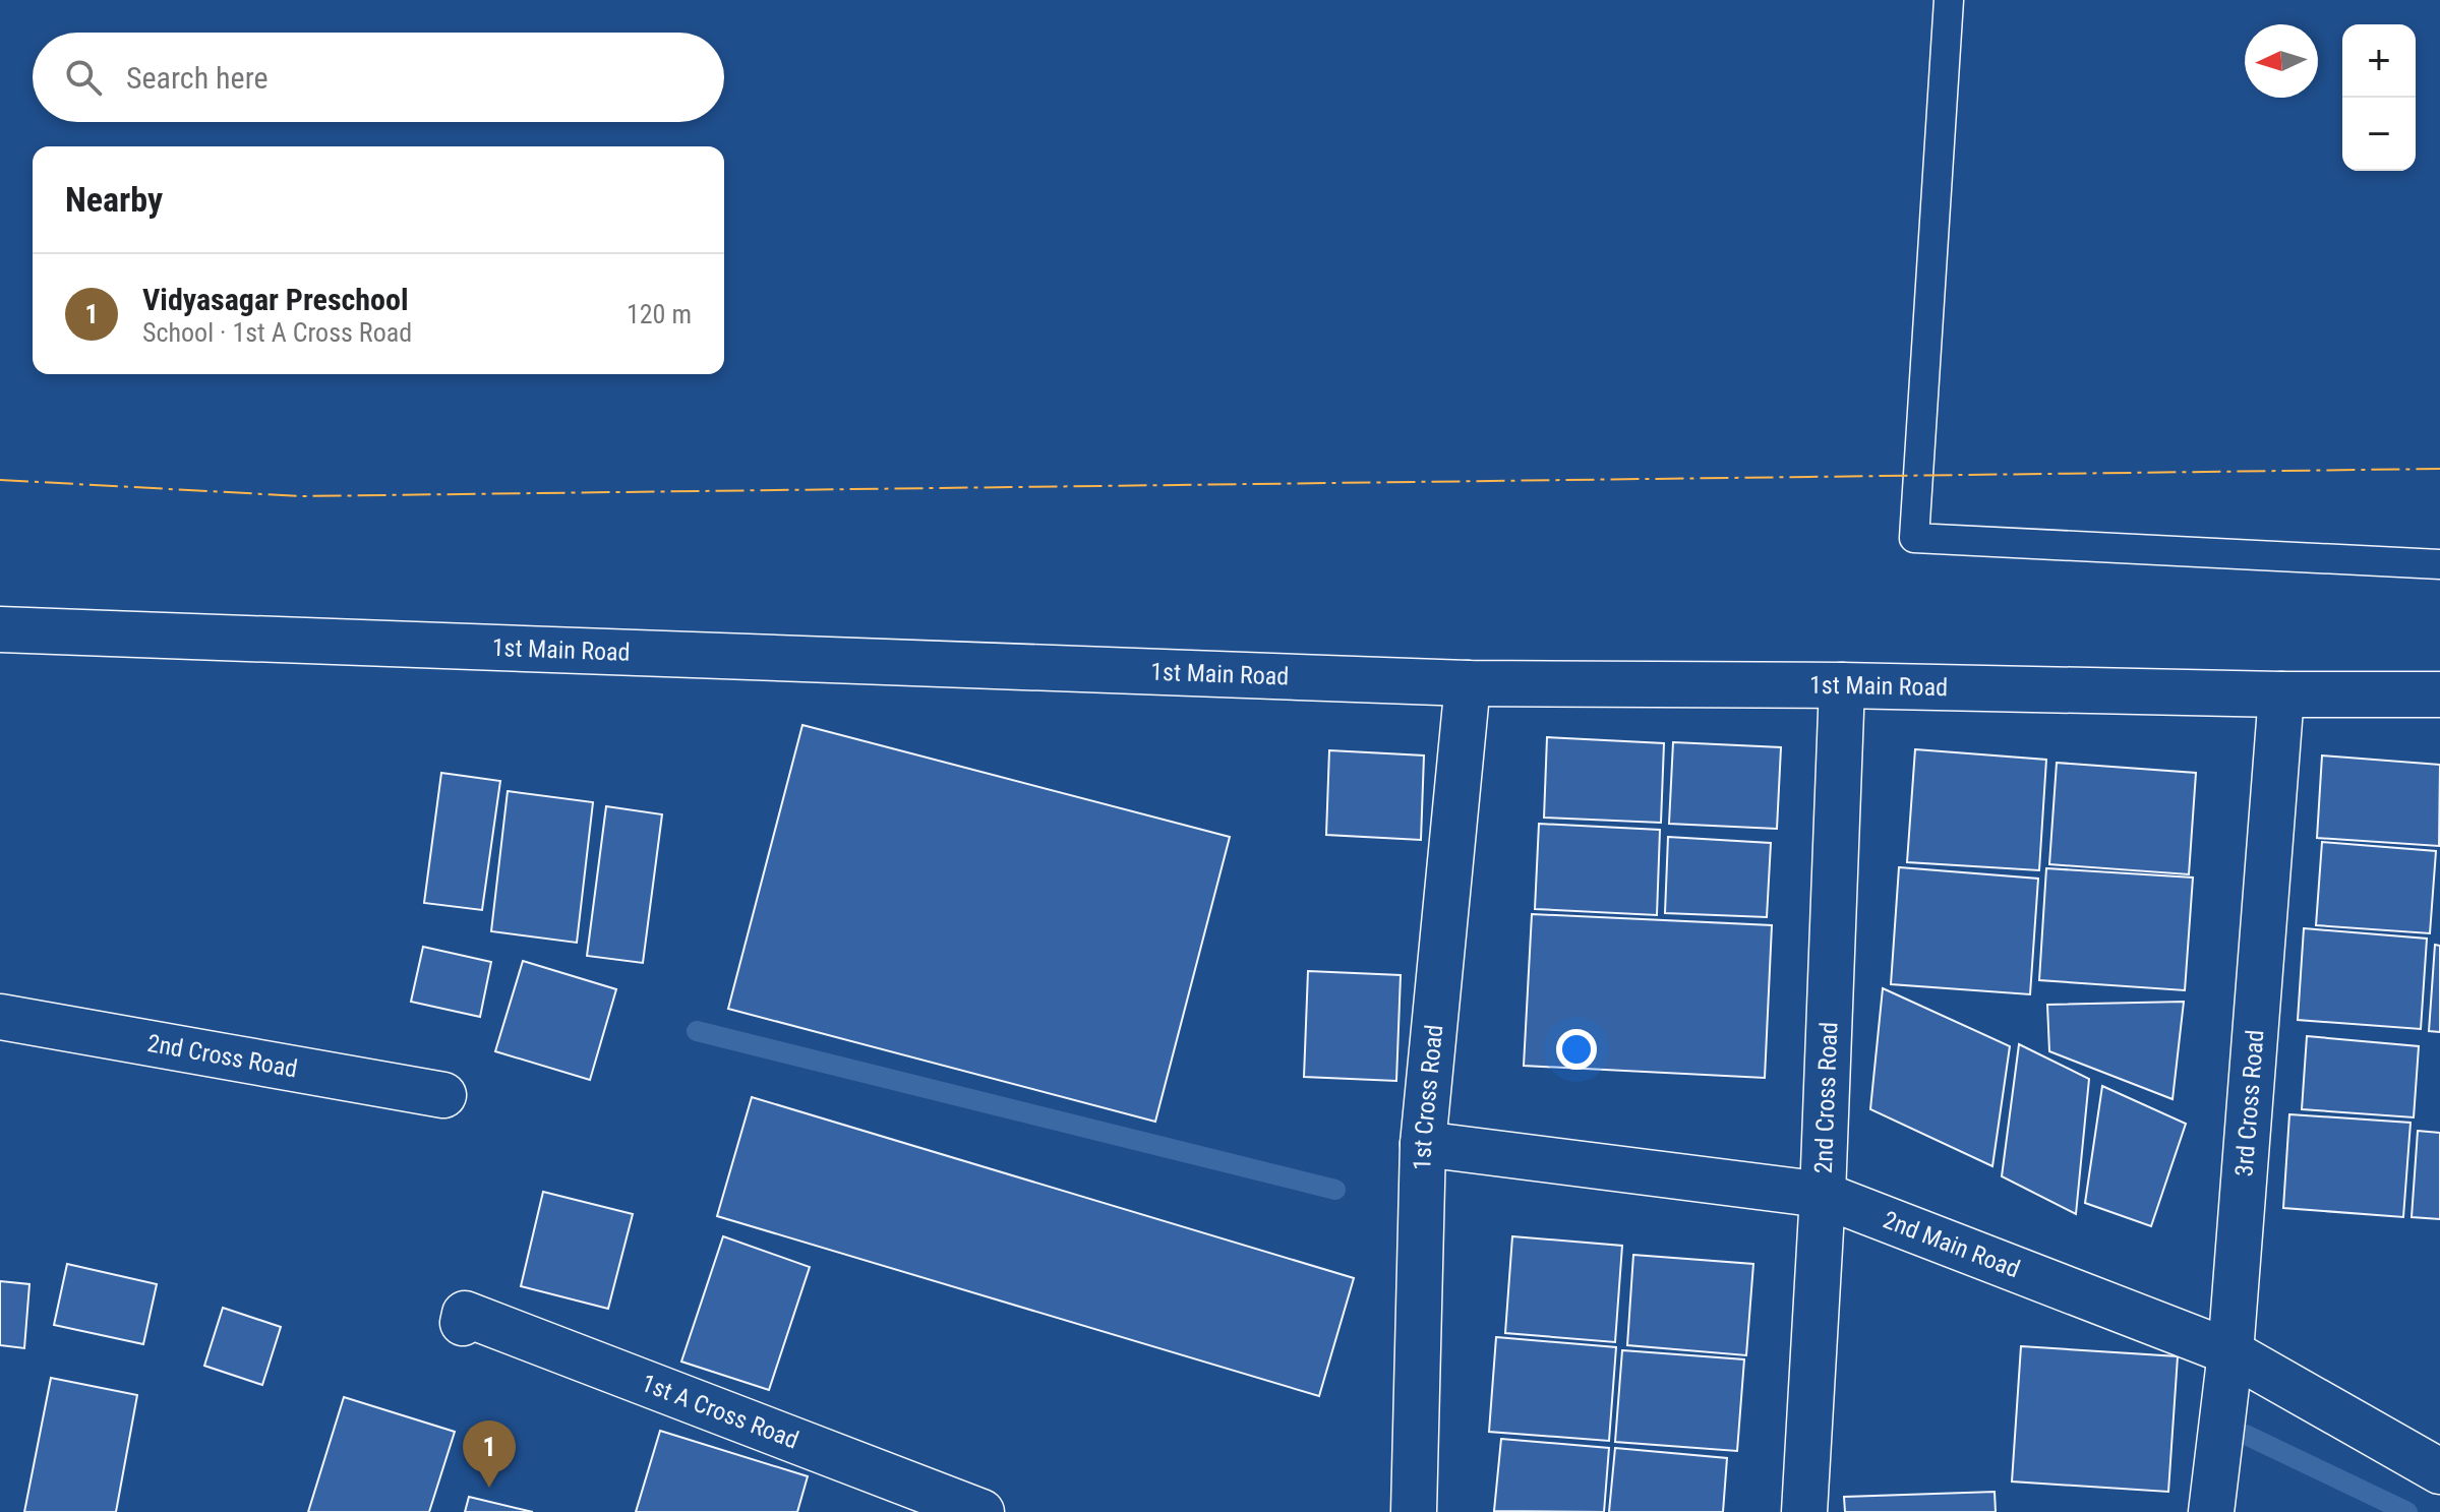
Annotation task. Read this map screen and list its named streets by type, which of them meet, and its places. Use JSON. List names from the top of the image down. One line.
{"streets":{"street":["1st Main Road","2nd Cross Road","1st Cross Road","3rd Cross Road","2nd Main Road","1st A Cross Road"]},"crossings":[["1st Main Road","2nd Cross Road"],["1st Main Road","1st Cross Road"],["1st Main Road","3rd Cross Road"],["2nd Cross Road","2nd Main Road"],["1st Cross Road","2nd Main Road"],["3rd Cross Road","2nd Main Road"]],"north":"left","page":{"map_buttons":["+","−"],"search":"Search here","heading":"Nearby","list":[{"mark":"1","name":"Vidyasagar Preschool","note":"School · 1st A Cross Road","value":"120 m"}],"pins":"1"}}
